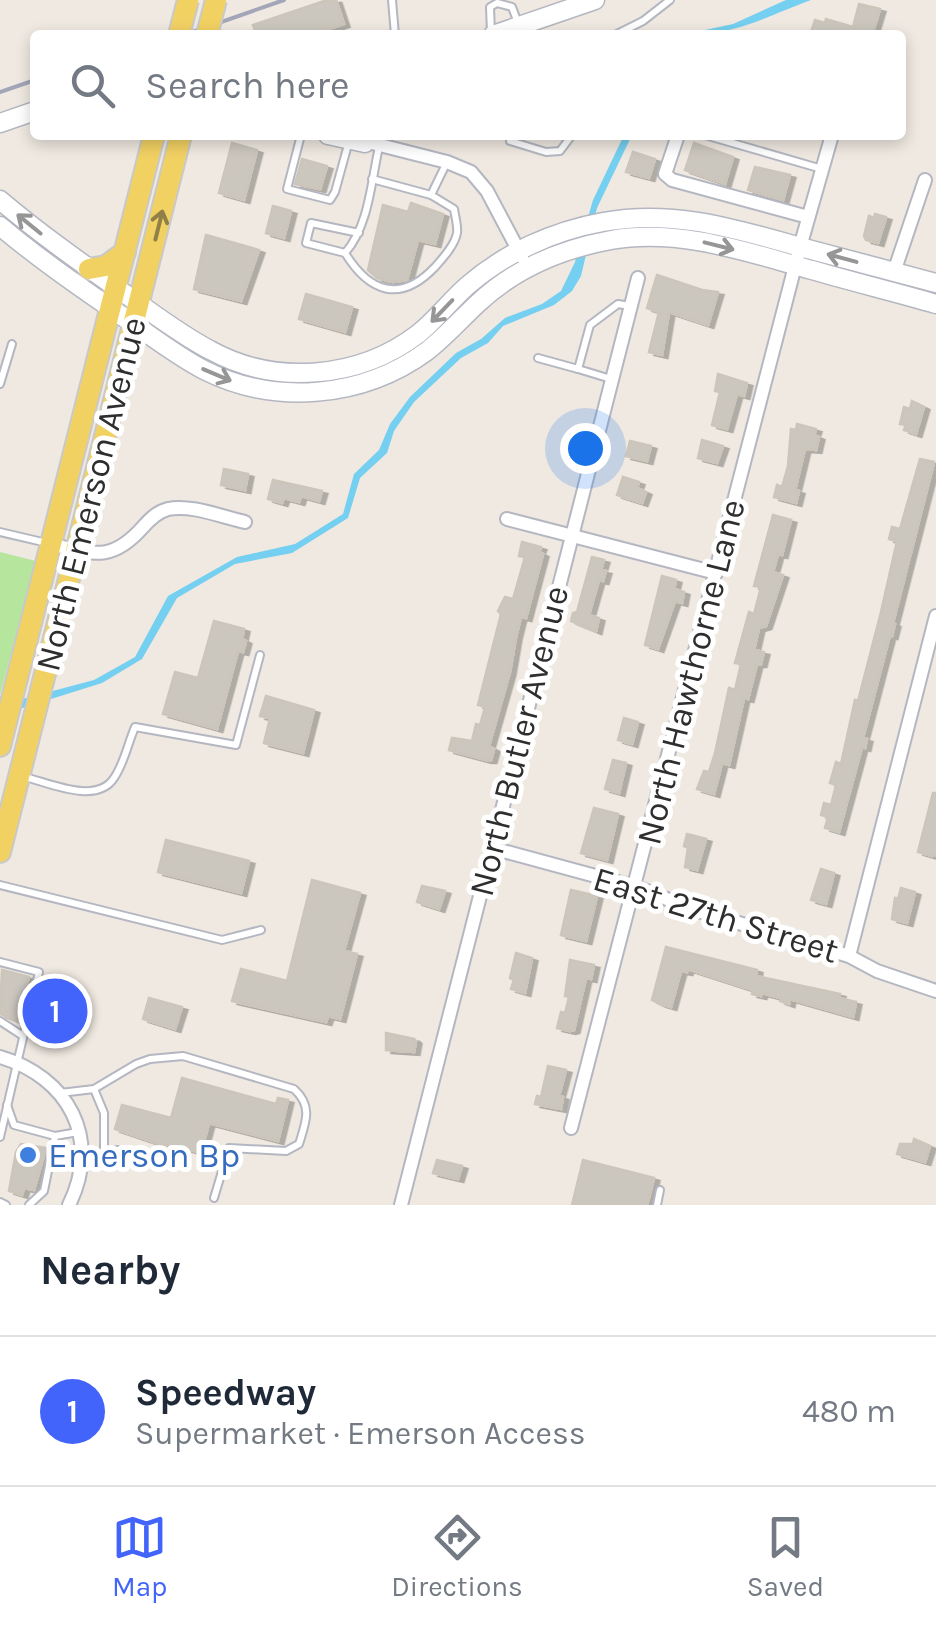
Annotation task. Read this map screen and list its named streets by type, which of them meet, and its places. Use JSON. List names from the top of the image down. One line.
{"streets":{"main road":["North Emerson Avenue"],"street":["North Hawthorne Lane","North Butler Avenue","East 27th Street"]},"crossings":[["North Hawthorne Lane","East 27th Street"],["North Butler Avenue","East 27th Street"]],"places":["Emerson Bp"],"page":{"search":"Search here","pins":"1","heading":"Nearby","list":[{"mark":"1","name":"Speedway","note":"Supermarket · Emerson Access","value":"480 m"}],"nav":["Map","Directions","Saved"]}}
